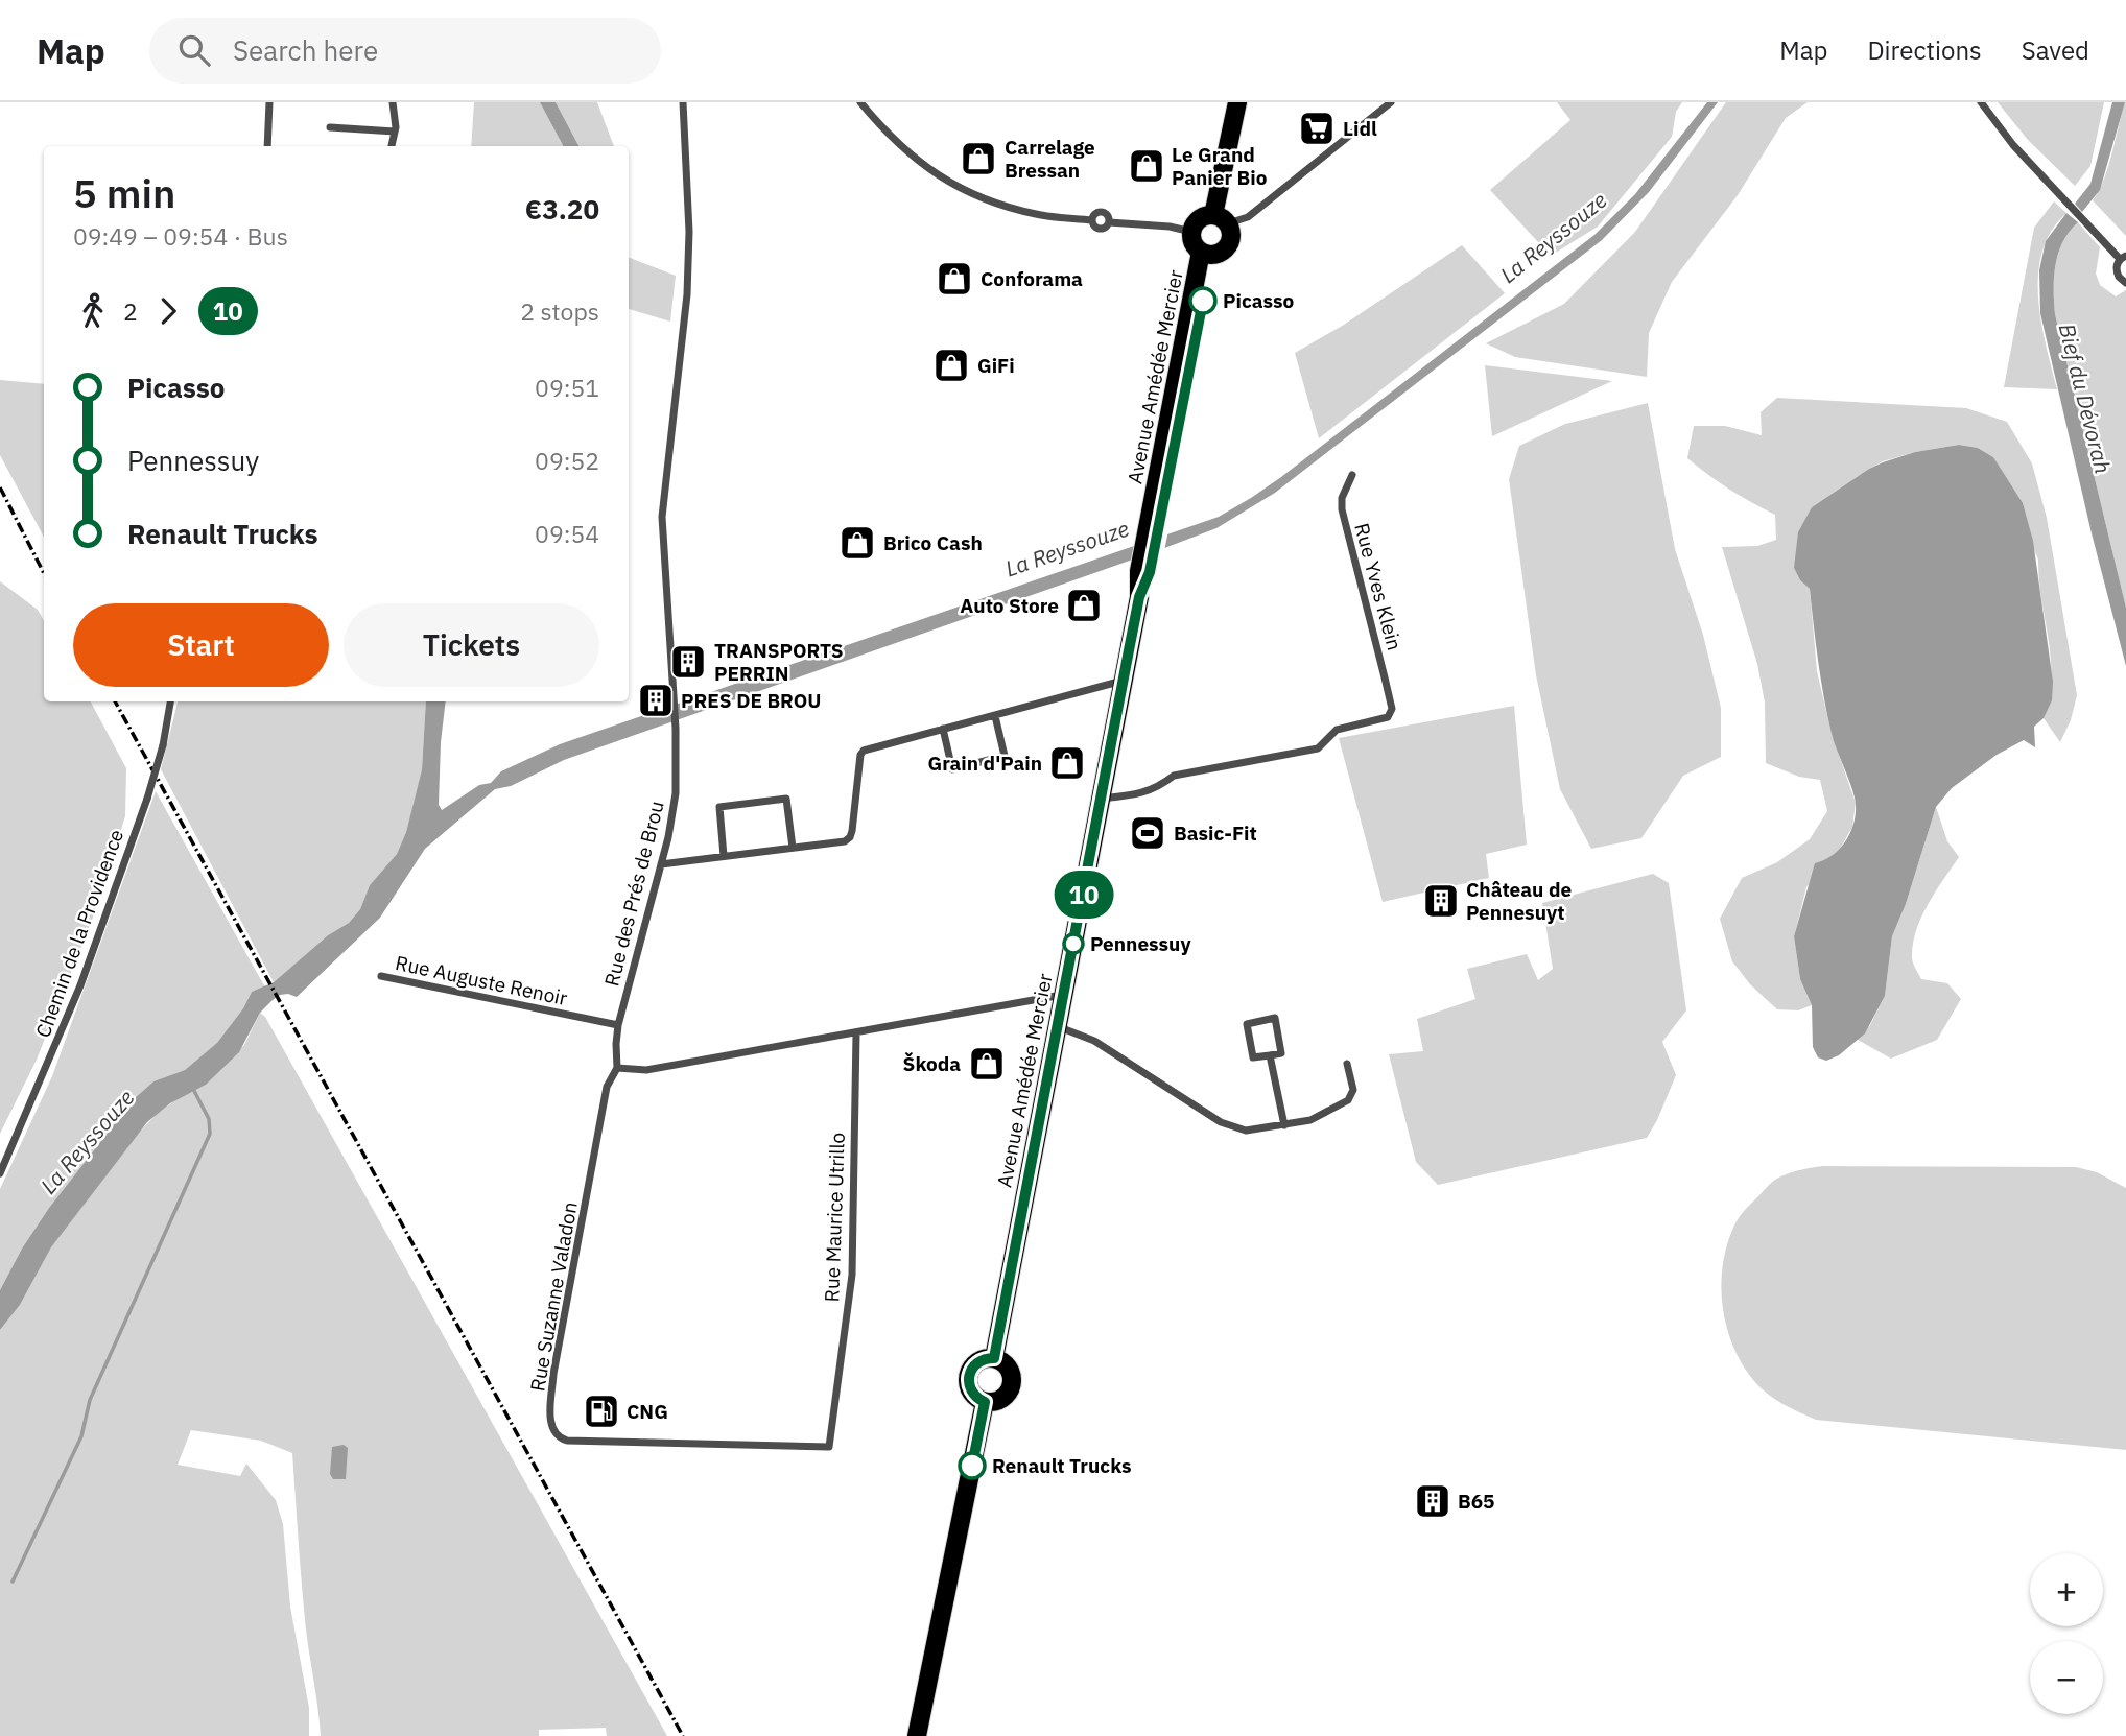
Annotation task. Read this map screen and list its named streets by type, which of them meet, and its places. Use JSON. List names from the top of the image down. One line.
{"streets":{"main road":["Avenue Amédée Mercier"],"street":["Rue Yves Klein","Rue des Prés de Brou","Chemin de la Providence","Rue Auguste Renoir","Rue Maurice Utrillo","Rue Suzanne Valadon"]},"crossings":[["Avenue Amédée Mercier","Rue Yves Klein"],["Rue des Prés de Brou","Rue Auguste Renoir"],["Rue des Prés de Brou","Rue Suzanne Valadon"],["Rue Maurice Utrillo","Rue Suzanne Valadon"]],"water":["La Reyssouze","Bief du Dévorah"],"places":{"supermarket":["Lidl"],"shop":["Carrelage Bressan","Le Grand Panier Bio","Conforama","GiFi","Brico Cash","Auto Store","Grain d'Pain","Škoda"],"other":["Picasso","Pennessuy","Renault Trucks"],"building":["TRANSPORTS PERRIN","PRES DE BROU","Château de Pennesuyt","B65"],"sports":["Basic-Fit"],"fuel station":["CNG"]},"lines":["bus line 10"],"page":{"header":"Map","search":"Search here","nav":["Map","Directions","Saved"],"on_map":"10","heading":["5 min","09:49 – 09:54 · Bus","€3.20"],"legs":["2","10","2 stops"],"list":[{"name":"Picasso","value":"09:51"},{"name":"Pennessuy","value":"09:52"},{"name":"Renault Trucks","value":"09:54"}],"buttons":["Start","Tickets"],"map_buttons":["+","−"]}}
